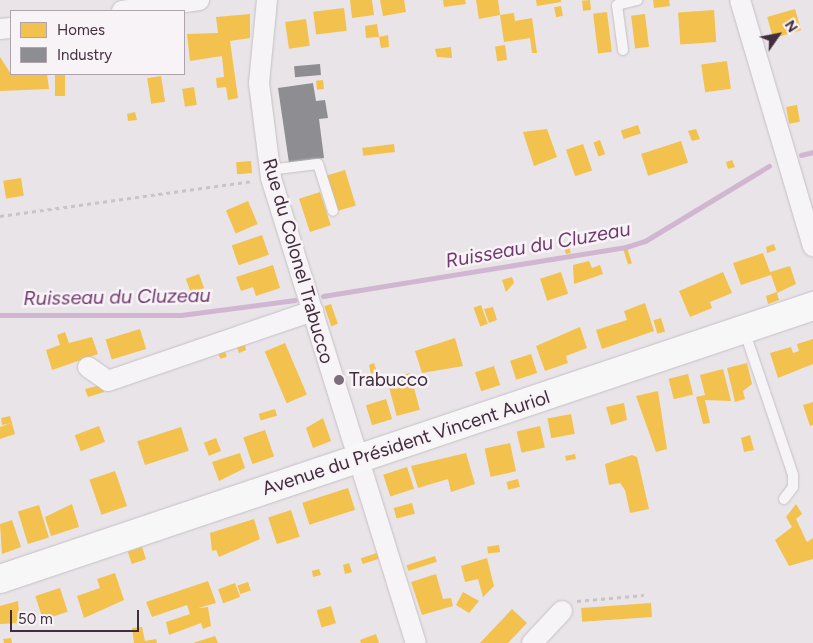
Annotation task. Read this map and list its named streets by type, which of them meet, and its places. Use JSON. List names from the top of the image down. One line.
{"streets":{"main road":["Avenue du Président Vincent Auriol"],"street":["Rue du Colonel Trabucco"]},"crossings":[["Rue du Colonel Trabucco","Avenue du Président Vincent Auriol"]],"water":["Ruisseau du Cluzeau"],"places":["Trabucco"],"legend":["Homes","Industry"],"scale_bar":"50 m","north":"top right"}
